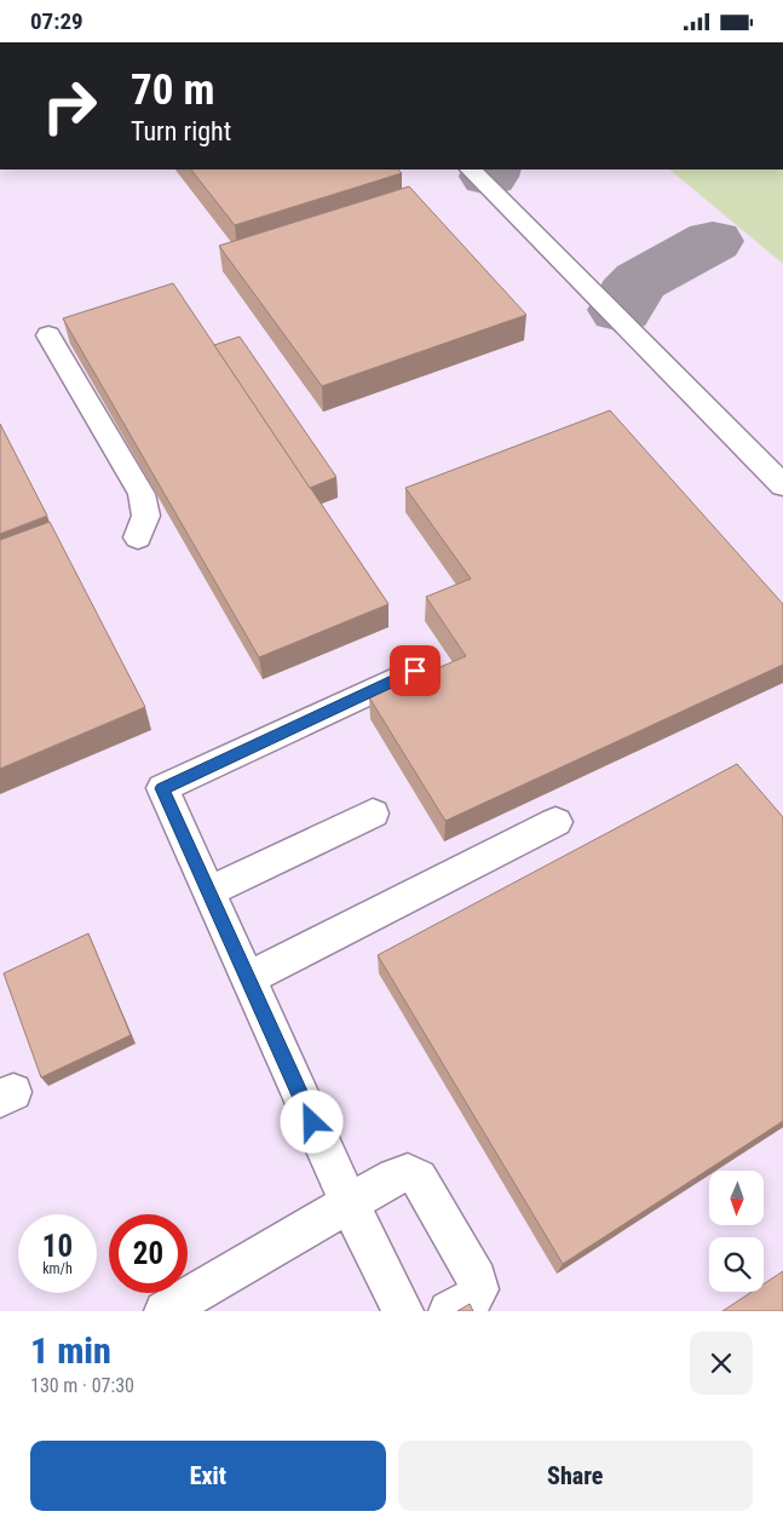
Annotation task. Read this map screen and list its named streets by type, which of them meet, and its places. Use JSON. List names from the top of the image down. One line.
{"north":"bottom","page":{"status":"07:29","turn":["70 m","Turn right"],"speed":"10 km/h","limit":"20","heading":["1 min","130 m · 07:30"],"buttons":["Exit","Share"]}}
